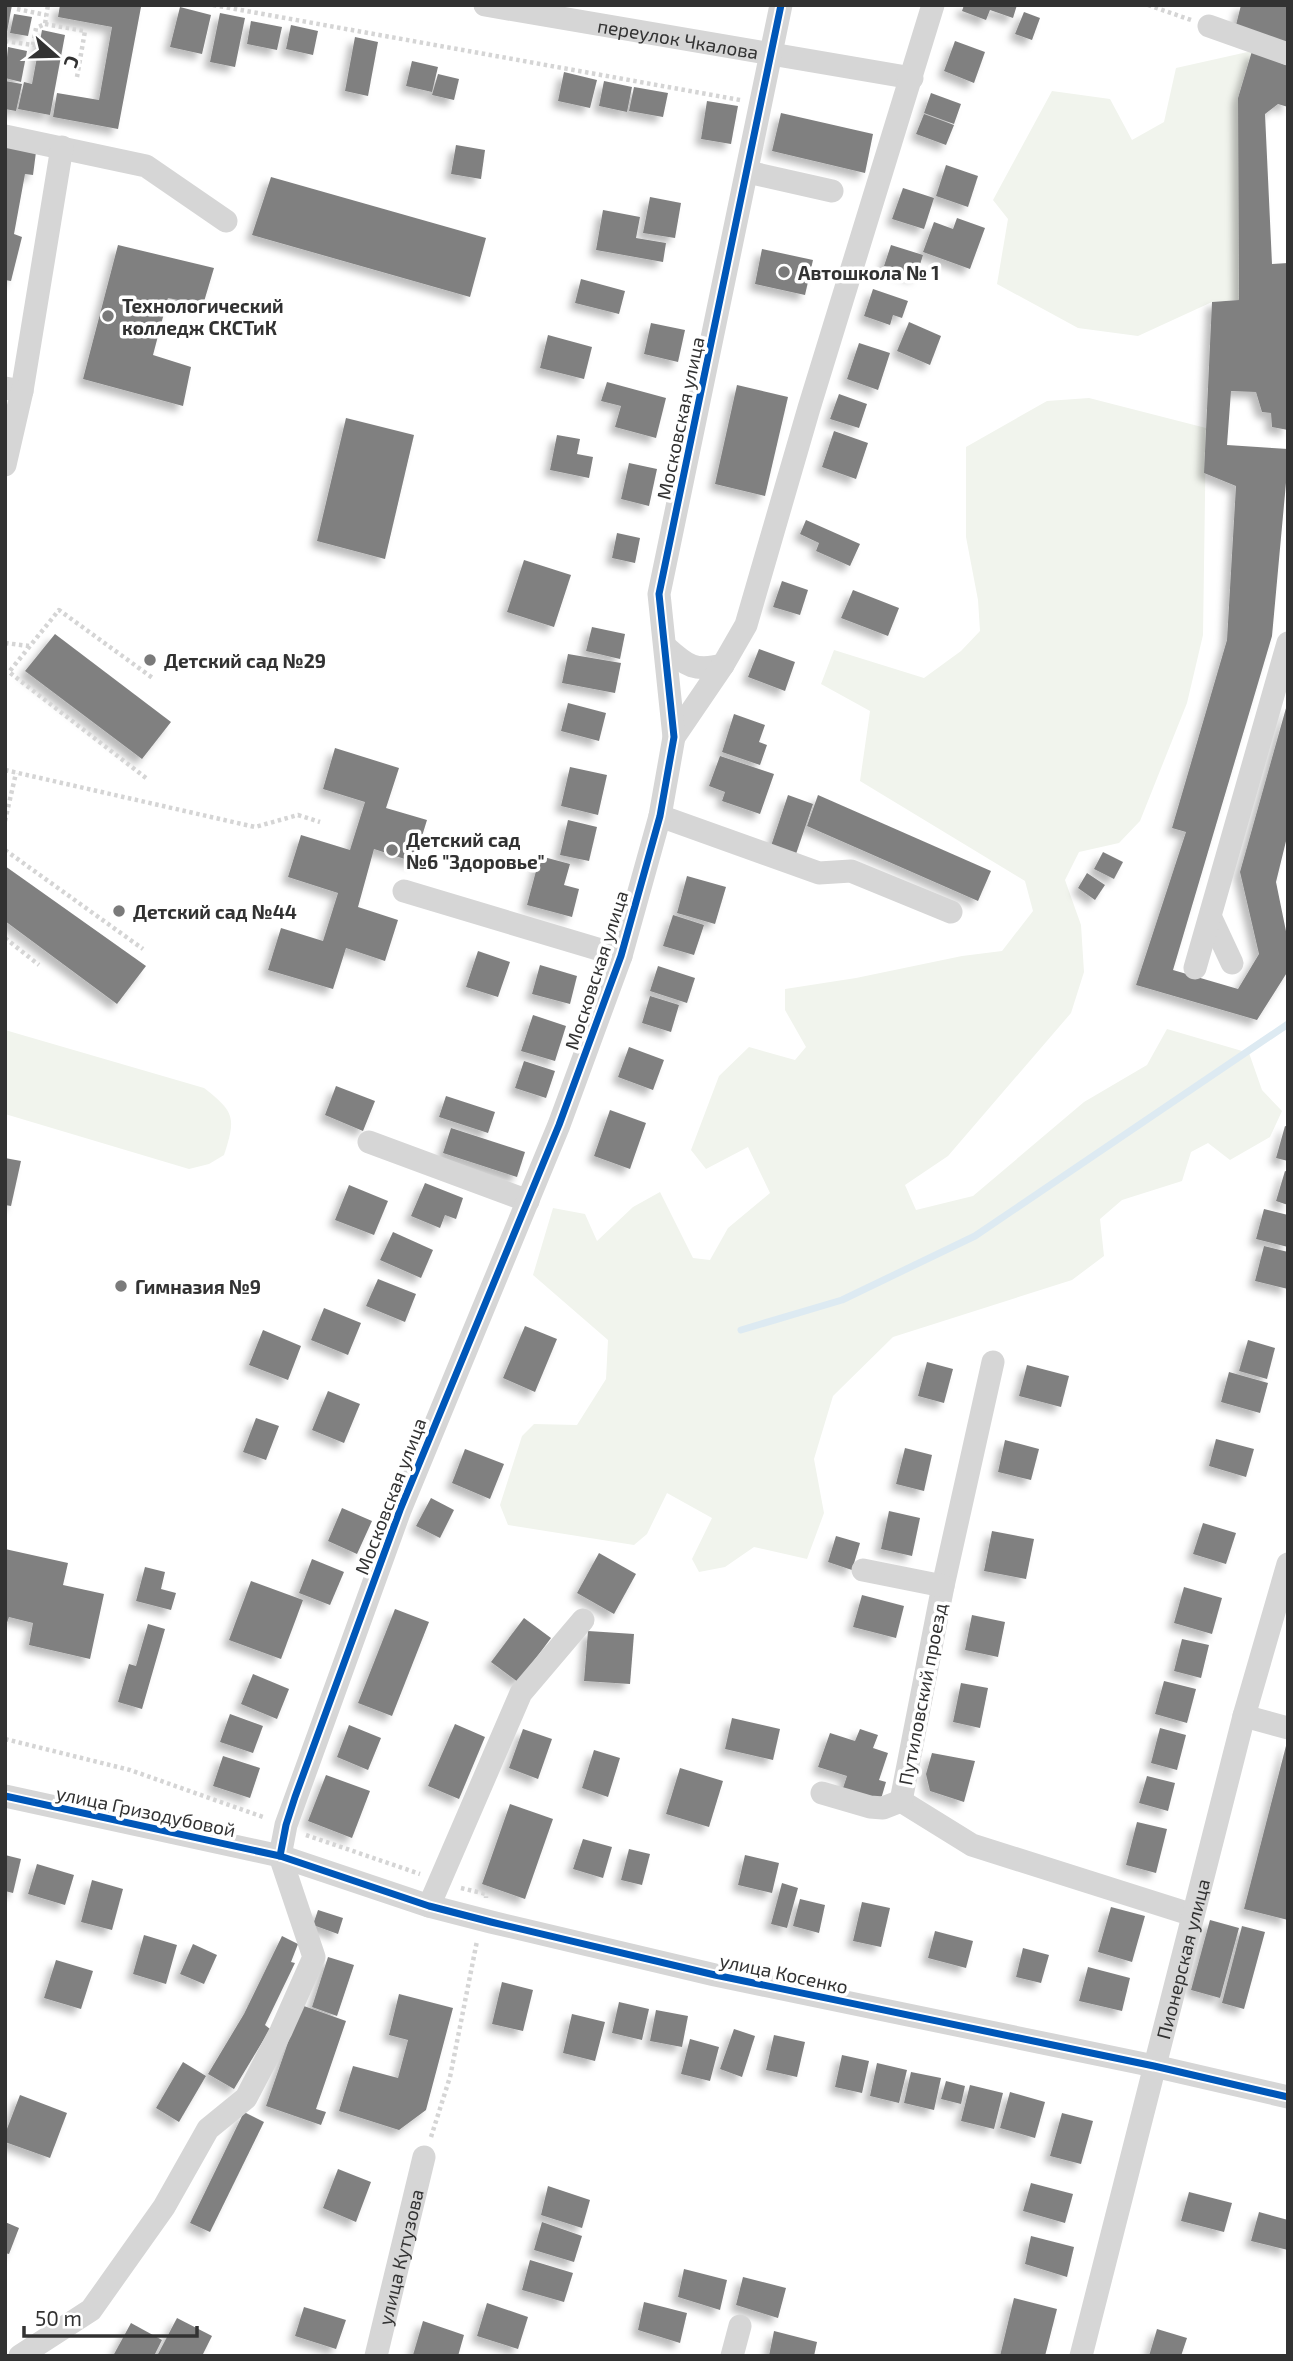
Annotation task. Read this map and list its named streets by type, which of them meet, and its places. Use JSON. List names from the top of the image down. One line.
{"streets":{"street":["переулок Чкалова","Московская улица","Путиловский проезд","улица Гризодубовой","Пионерская улица","улица Косенко","улица Кутузова"]},"crossings":[["переулок Чкалова","Московская улица"],["Московская улица","улица Гризодубовой"],["Московская улица","улица Косенко"],["Путиловский проезд","Пионерская улица"],["улица Гризодубовой","улица Косенко"],["Пионерская улица","улица Косенко"]],"places":["Автошкола № 1","Технологический колледж СКСТиК","Детский сад №29","Детский сад №6 \"Здоровье\"","Детский сад №44","Гимназия №9"],"scale_bar":"50 m","north":"right"}
